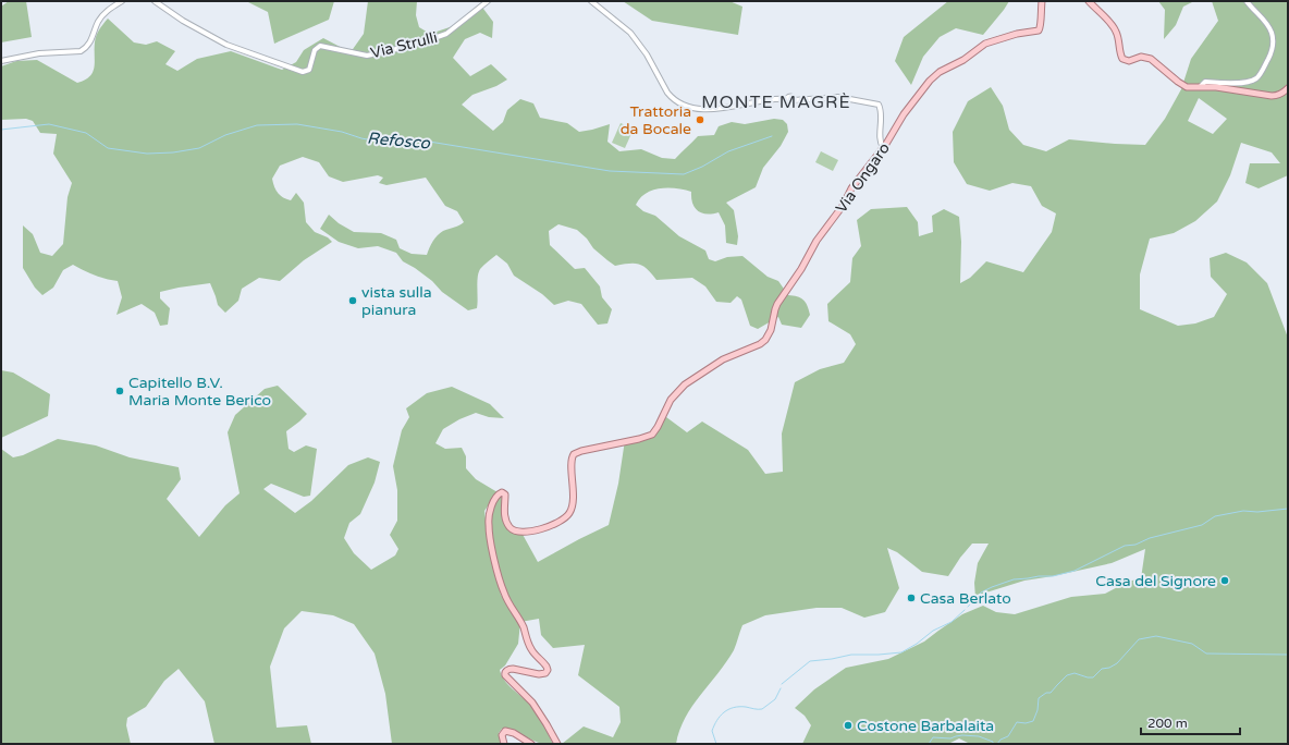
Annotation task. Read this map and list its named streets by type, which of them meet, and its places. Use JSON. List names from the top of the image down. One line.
{"streets":{"main road":["Via Ongaro"],"street":["Via Strulli"]},"districts":["MONTE MAGRÈ"],"water":["Refosco"],"places":["Trattoria da Bocale","vista sulla pianura","Capitello B.V. Maria Monte Berico","Casa del Signore","Casa Berlato","Costone Barbalaita"],"scale_bar":"200 m"}
